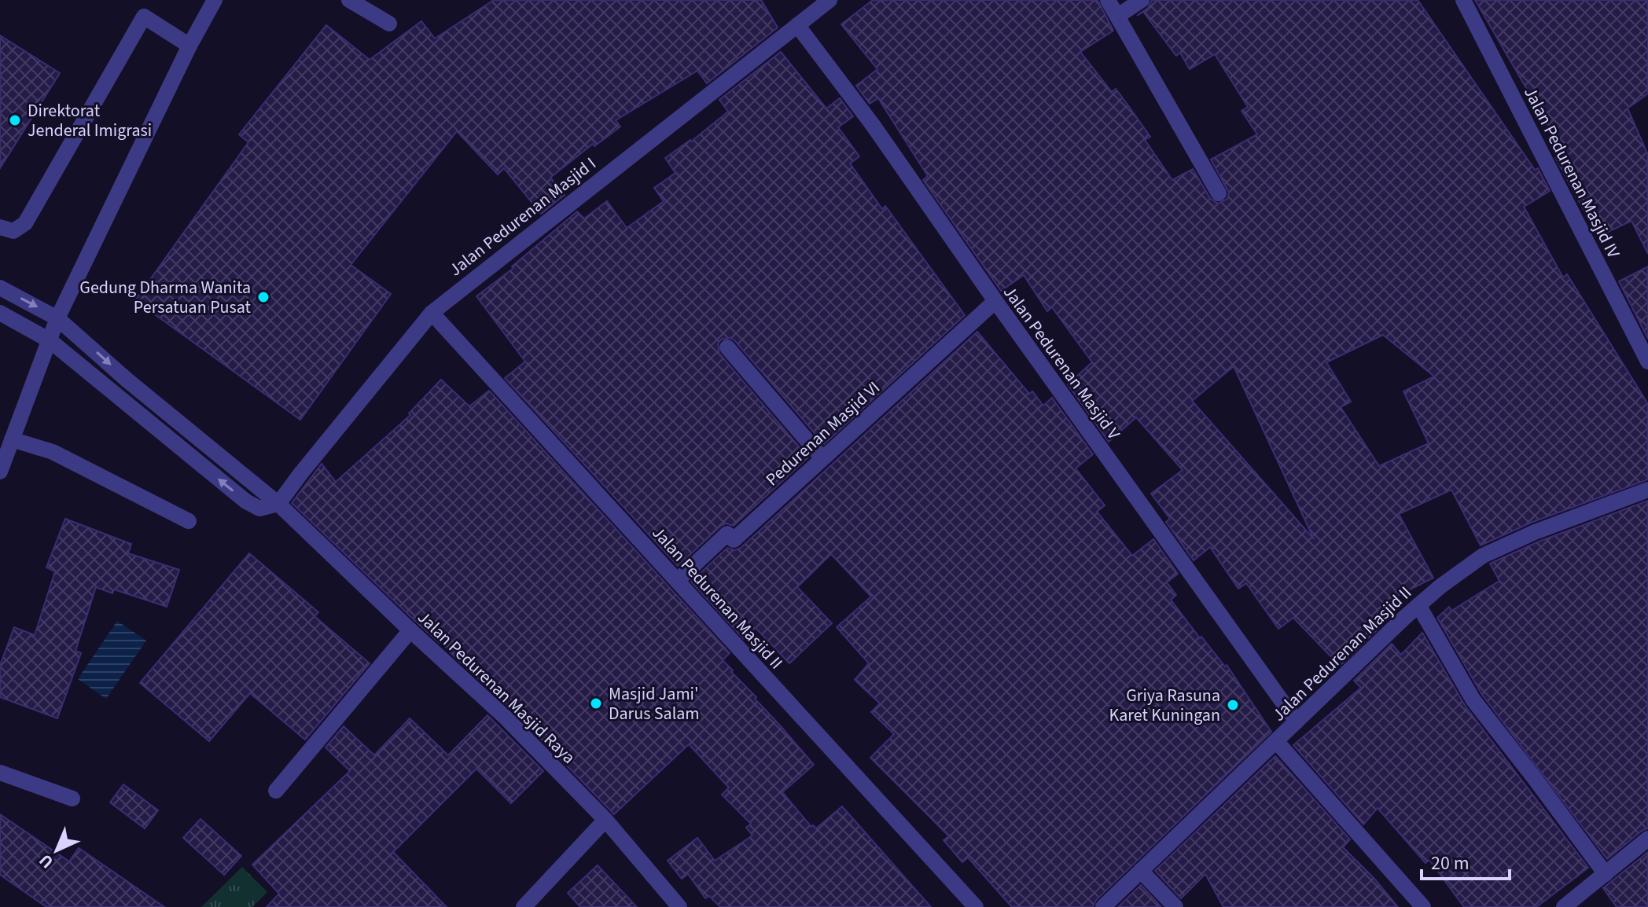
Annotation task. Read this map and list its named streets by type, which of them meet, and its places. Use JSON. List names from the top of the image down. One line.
{"streets":{"street":["Jalan Pedurenan Masjid IV","Jalan Pedurenan Masjid I","Jalan Pedurenan Masjid V","Pedurenan Masjid VI","Jalan Pedurenan Masjid II","Jalan Pedurenan Masjid Raya"]},"crossings":[["Jalan Pedurenan Masjid I","Jalan Pedurenan Masjid V"],["Jalan Pedurenan Masjid I","Jalan Pedurenan Masjid II"],["Jalan Pedurenan Masjid I","Jalan Pedurenan Masjid Raya"],["Jalan Pedurenan Masjid V","Pedurenan Masjid VI"],["Jalan Pedurenan Masjid V","Jalan Pedurenan Masjid II"],["Pedurenan Masjid VI","Jalan Pedurenan Masjid II"]],"places":["Direktorat Jenderal Imigrasi","Gedung Dharma Wanita Persatuan Pusat","Masjid Jami' Darus Salam","Griya Rasuna Karet Kuningan"],"scale_bar":"20 m","north":"bottom left"}
